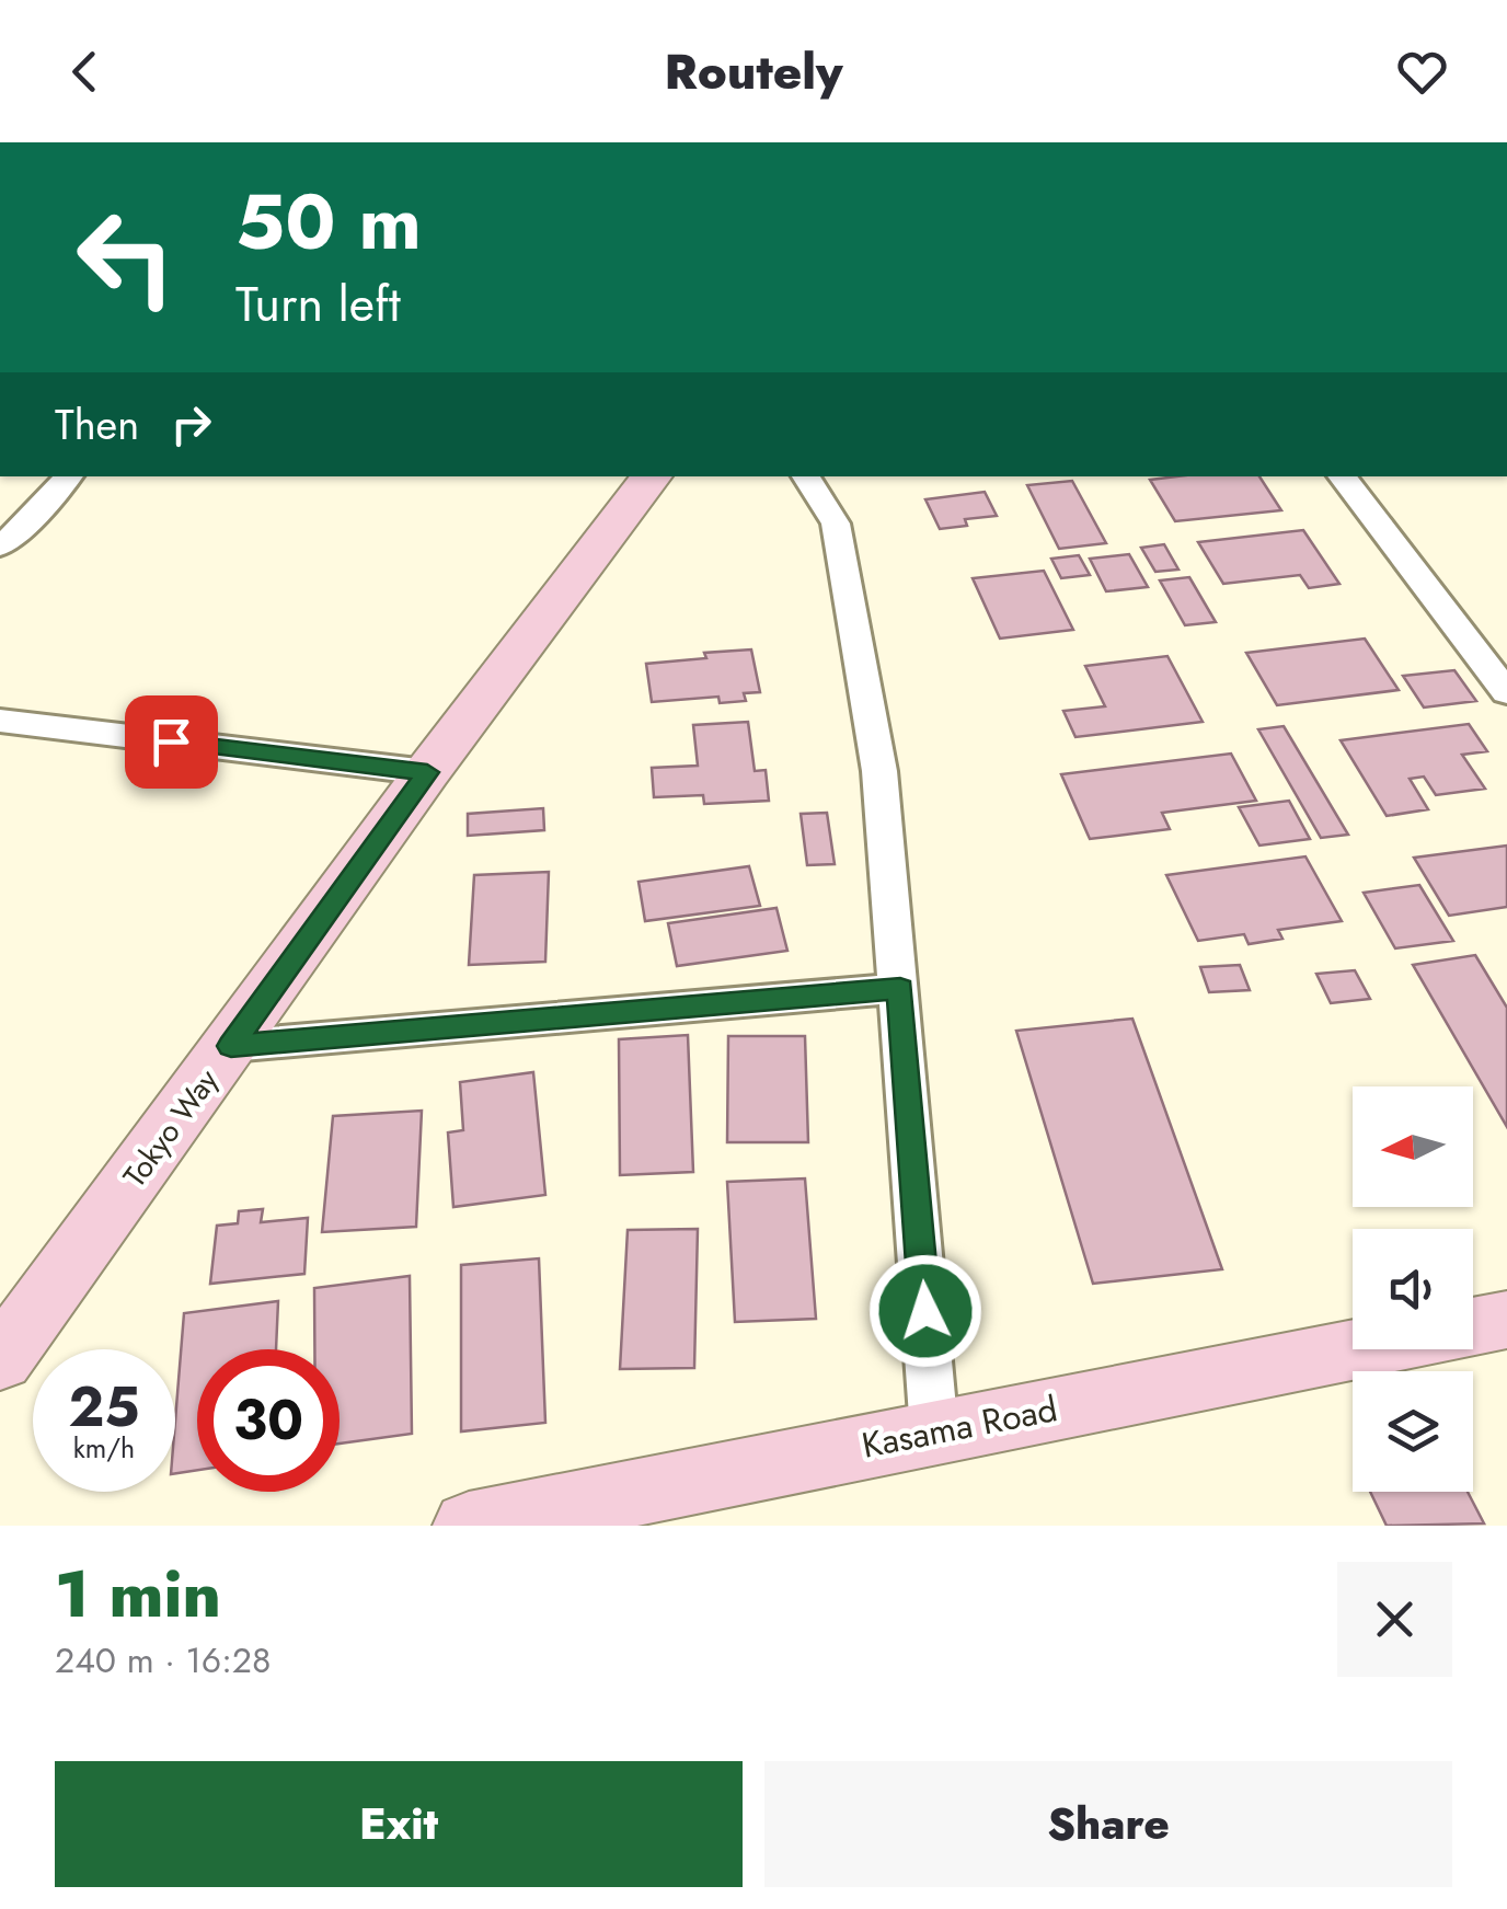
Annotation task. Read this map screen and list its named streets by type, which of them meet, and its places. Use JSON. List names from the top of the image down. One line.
{"streets":{"main road":["Tokyo Way","Kasama Road"]},"north":"left","page":{"header":"Routely","turn":["50 m","Turn left"],"then":"Then","speed":"25 km/h","limit":"30","heading":["1 min","240 m · 16:28"],"buttons":["Exit","Share"]}}
